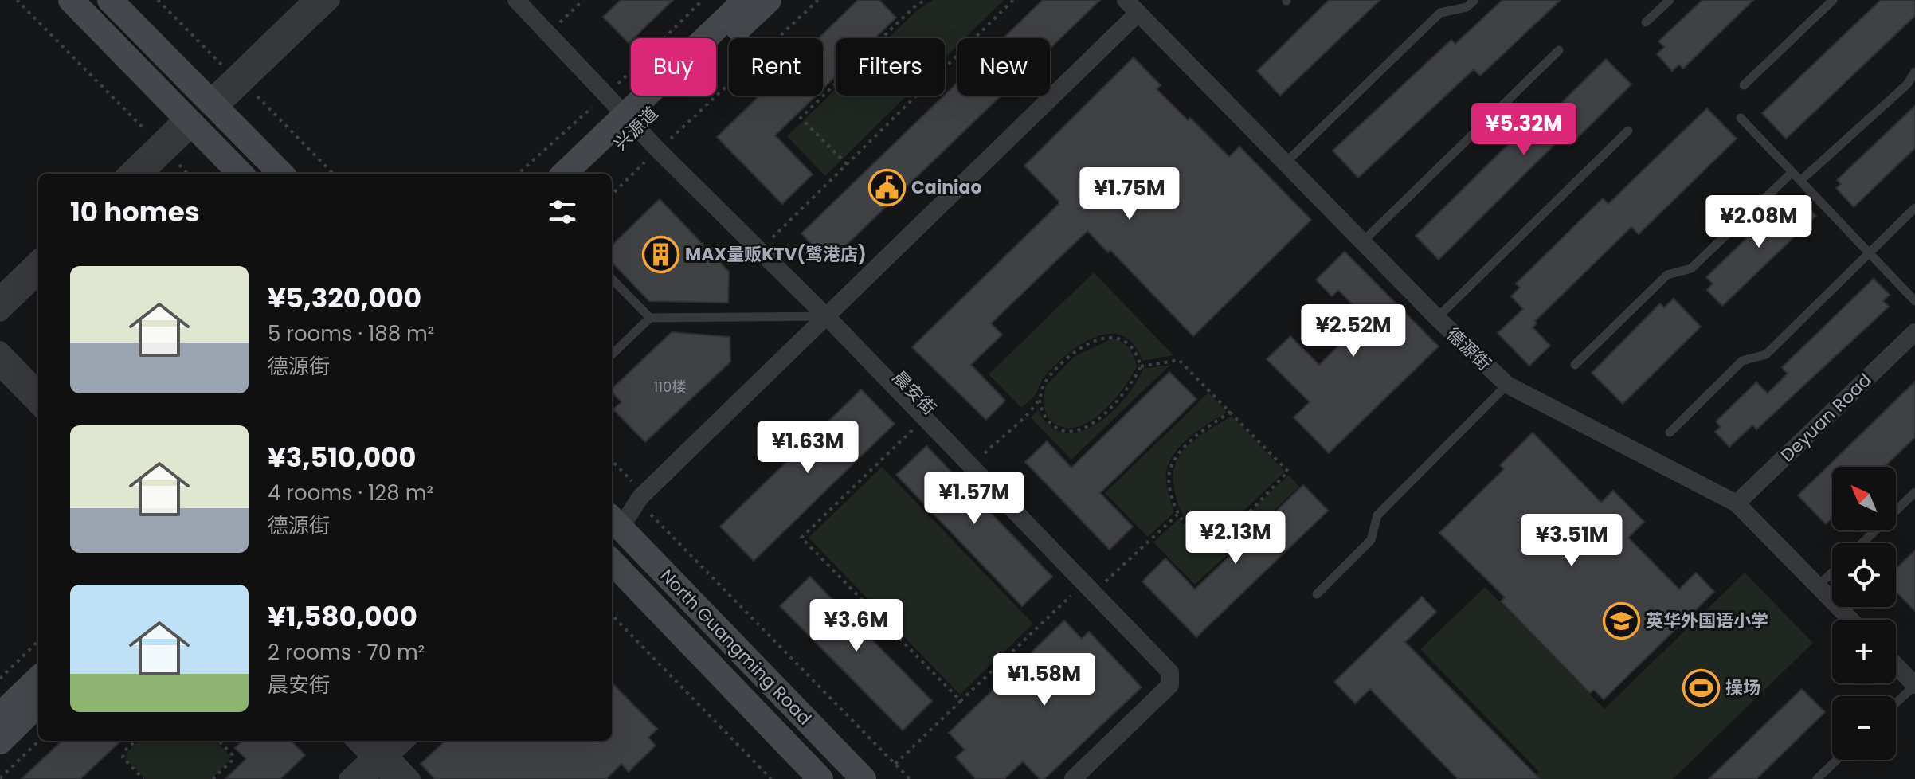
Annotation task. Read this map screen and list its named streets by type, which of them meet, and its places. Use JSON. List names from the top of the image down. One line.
{"streets":{"main road":["兴源道","North Guangming Road"],"street":["德源街","晨安街","Deyuan Road"]},"crossings":[["兴源道","晨安街"],["德源街","Deyuan Road"]],"places":{"public building":["Cainiao"],"building":["MAX量贩KTV(鹭港店)"],"school or university":["英华外国语小学"],"sports":["操场"]},"house_numbers":["110楼"],"north":"top left","page":{"chip":["Buy","Rent","Filters","New"],"price":["¥5.32M","¥1.75M","¥2.08M","¥2.52M","¥1.63M","¥1.57M","¥2.13M","¥3.51M","¥3.6M","¥1.58M"],"heading":"10 homes","list":[{"name":"¥5,320,000","note":"5 rooms · 188 m² · 德源街"},{"name":"¥3,510,000","note":"4 rooms · 128 m² · 德源街"},{"name":"¥1,580,000","note":"2 rooms · 70 m² · 晨安街"}],"map_buttons":["+","−"]}}
